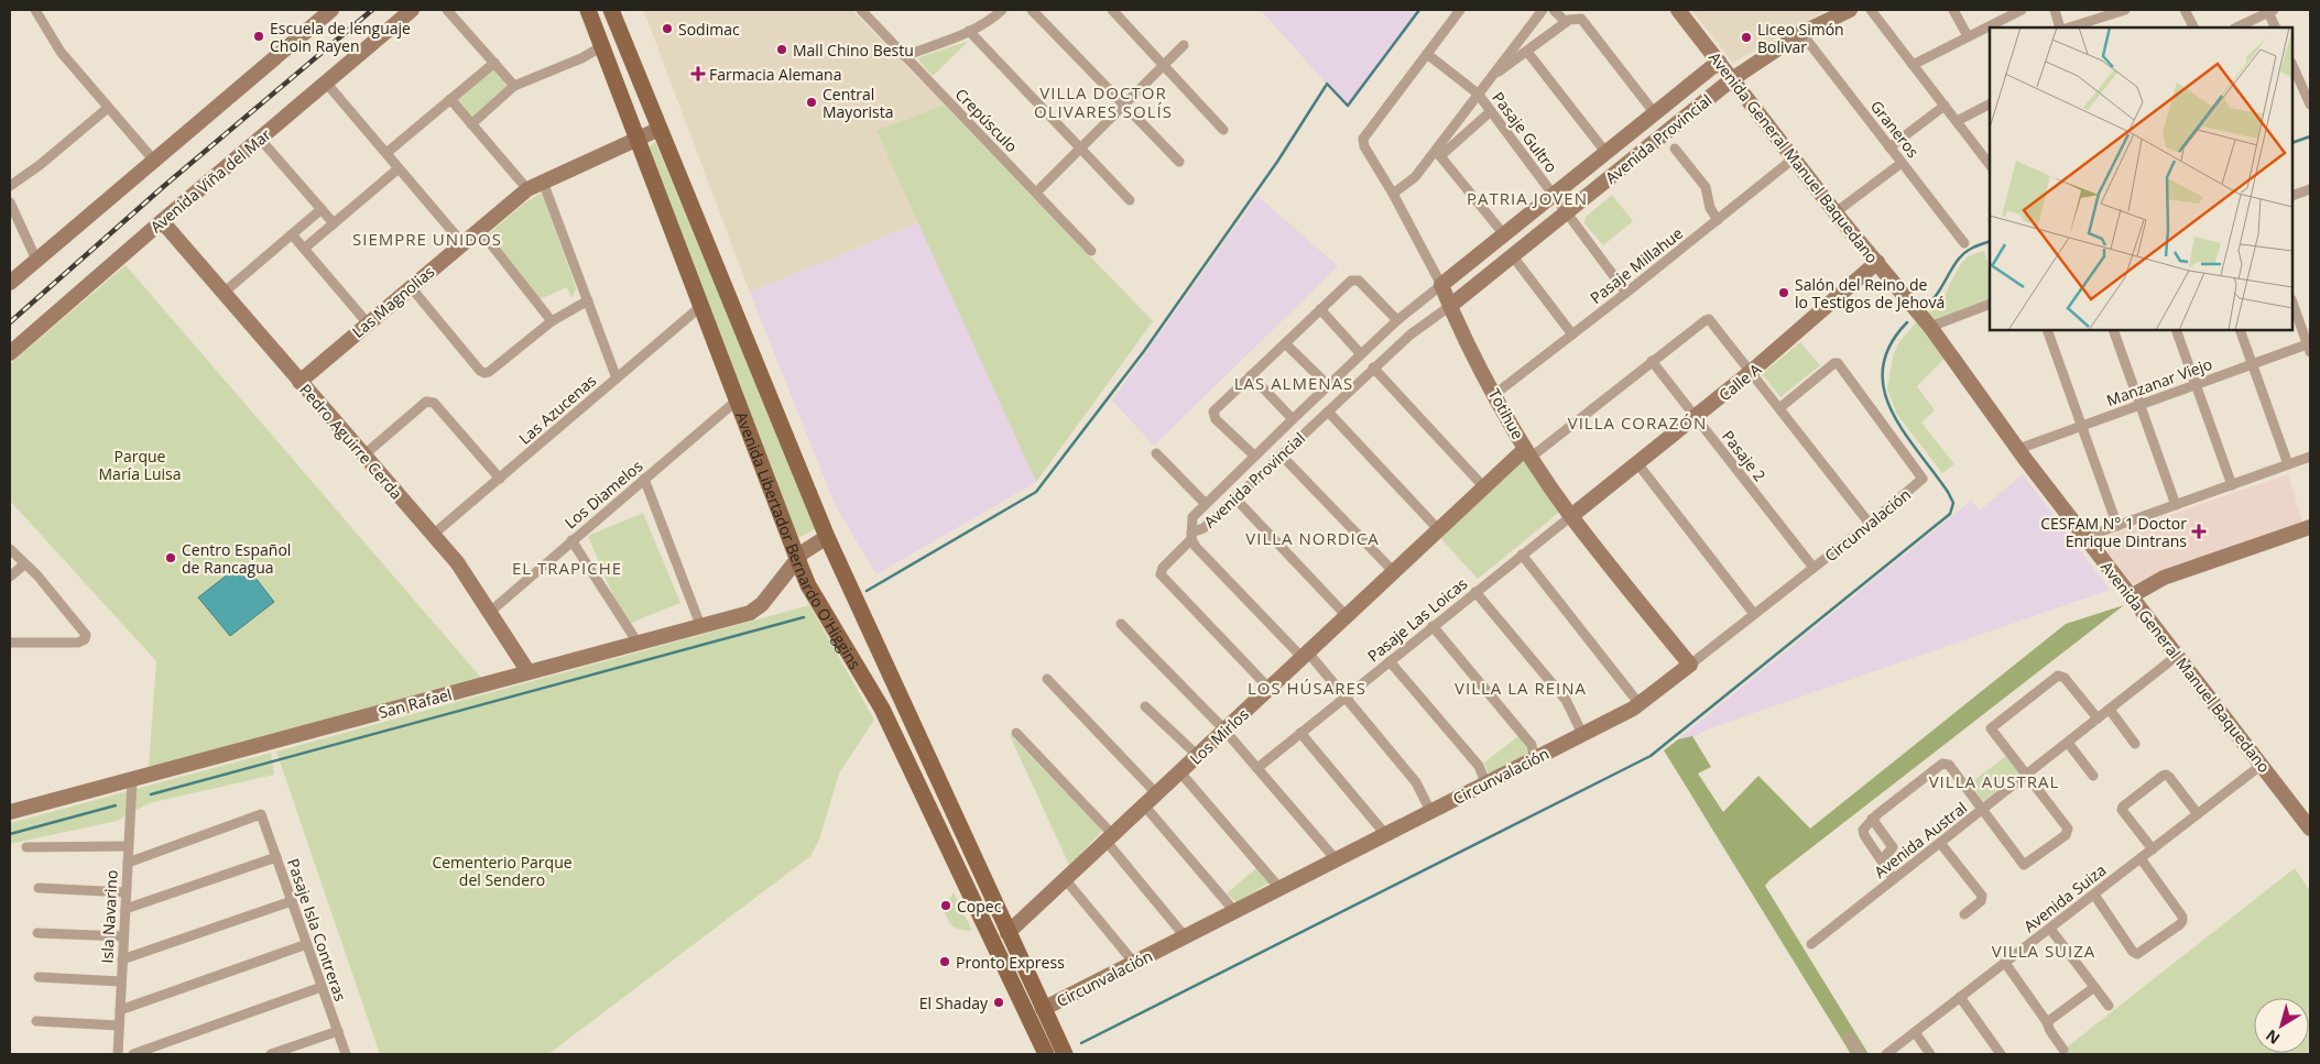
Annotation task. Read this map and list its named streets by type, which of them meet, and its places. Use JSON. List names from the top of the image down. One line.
{"streets":{"main road":["Avenida Libertador Bernardo O'Higgins"],"street":["Crepúsculo","Graneros","Pasaje Gultro","Avenida Provincial","Avenida General Manuel Baquedano","Avenida Viña del Mar","Pasaje Millahue","Las Magnolias","Calle A","Manzanar Viejo","Las Azucenas","Totihue","Pedro Aguirre Cerda","Pasaje 2","Los Diamelos","Circunvalación","Pasaje Las Loicas","San Rafael","Los Mirlos","Avenida Austral","Avenida Suiza","Isla Navarino","Pasaje Isla Contreras"]},"crossings":[["Graneros","Avenida Provincial"],["Pasaje Gultro","Avenida Provincial"],["Pasaje Gultro","Pasaje Millahue"],["Pasaje Gultro","Totihue"],["Avenida Provincial","Avenida General Manuel Baquedano"],["Avenida Provincial","Totihue"],["Avenida General Manuel Baquedano","Pasaje Millahue"],["Avenida General Manuel Baquedano","Calle A"],["Avenida General Manuel Baquedano","Manzanar Viejo"],["Avenida General Manuel Baquedano","Avenida Austral"],["Avenida General Manuel Baquedano","Avenida Suiza"],["Avenida Viña del Mar","Pedro Aguirre Cerda"],["Pasaje Millahue","Totihue"],["Las Magnolias","Pedro Aguirre Cerda"],["Las Magnolias","Avenida Libertador Bernardo O'Higgins"],["Calle A","Totihue"],["Calle A","Pasaje 2"],["Calle A","Pasaje Las Loicas"],["Las Azucenas","Pedro Aguirre Cerda"],["Las Azucenas","Avenida Libertador Bernardo O'Higgins"],["Totihue","Circunvalación"],["Totihue","Pasaje Las Loicas"],["Totihue","Los Mirlos"],["Pedro Aguirre Cerda","Los Diamelos"],["Pedro Aguirre Cerda","San Rafael"],["Pasaje 2","Circunvalación"],["Los Diamelos","Avenida Libertador Bernardo O'Higgins"],["Circunvalación","Avenida Libertador Bernardo O'Higgins"],["Avenida Libertador Bernardo O'Higgins","San Rafael"],["Avenida Libertador Bernardo O'Higgins","Los Mirlos"],["San Rafael","Isla Navarino"],["Isla Navarino","Pasaje Isla Contreras"]],"districts":["VILLA DOCTOR OLIVARES SOLÍS","PATRIA JOVEN","SIEMPRE UNIDOS","LAS ALMENAS","VILLA CORAZÓN","VILLA NORDICA","EL TRAPICHE","LOS HÚSARES","VILLA LA REINA","VILLA AUSTRAL","VILLA SUIZA"],"parks":["Parque María Luisa","Cementerio Parque del Sendero"],"places":{"other":["Sodimac","Escuela de lenguaje Choin Rayen","Liceo Simón Bolivar","Mall Chino Bestu","Central Mayorista","Salón del Reino de lo Testigos de Jehová","Centro Español de Rancagua","Copec","Pronto Express","El Shaday"],"health":["Farmacia Alemana","CESFAM N° 1 Doctor Enrique Dintrans"]},"north":"bottom left"}
